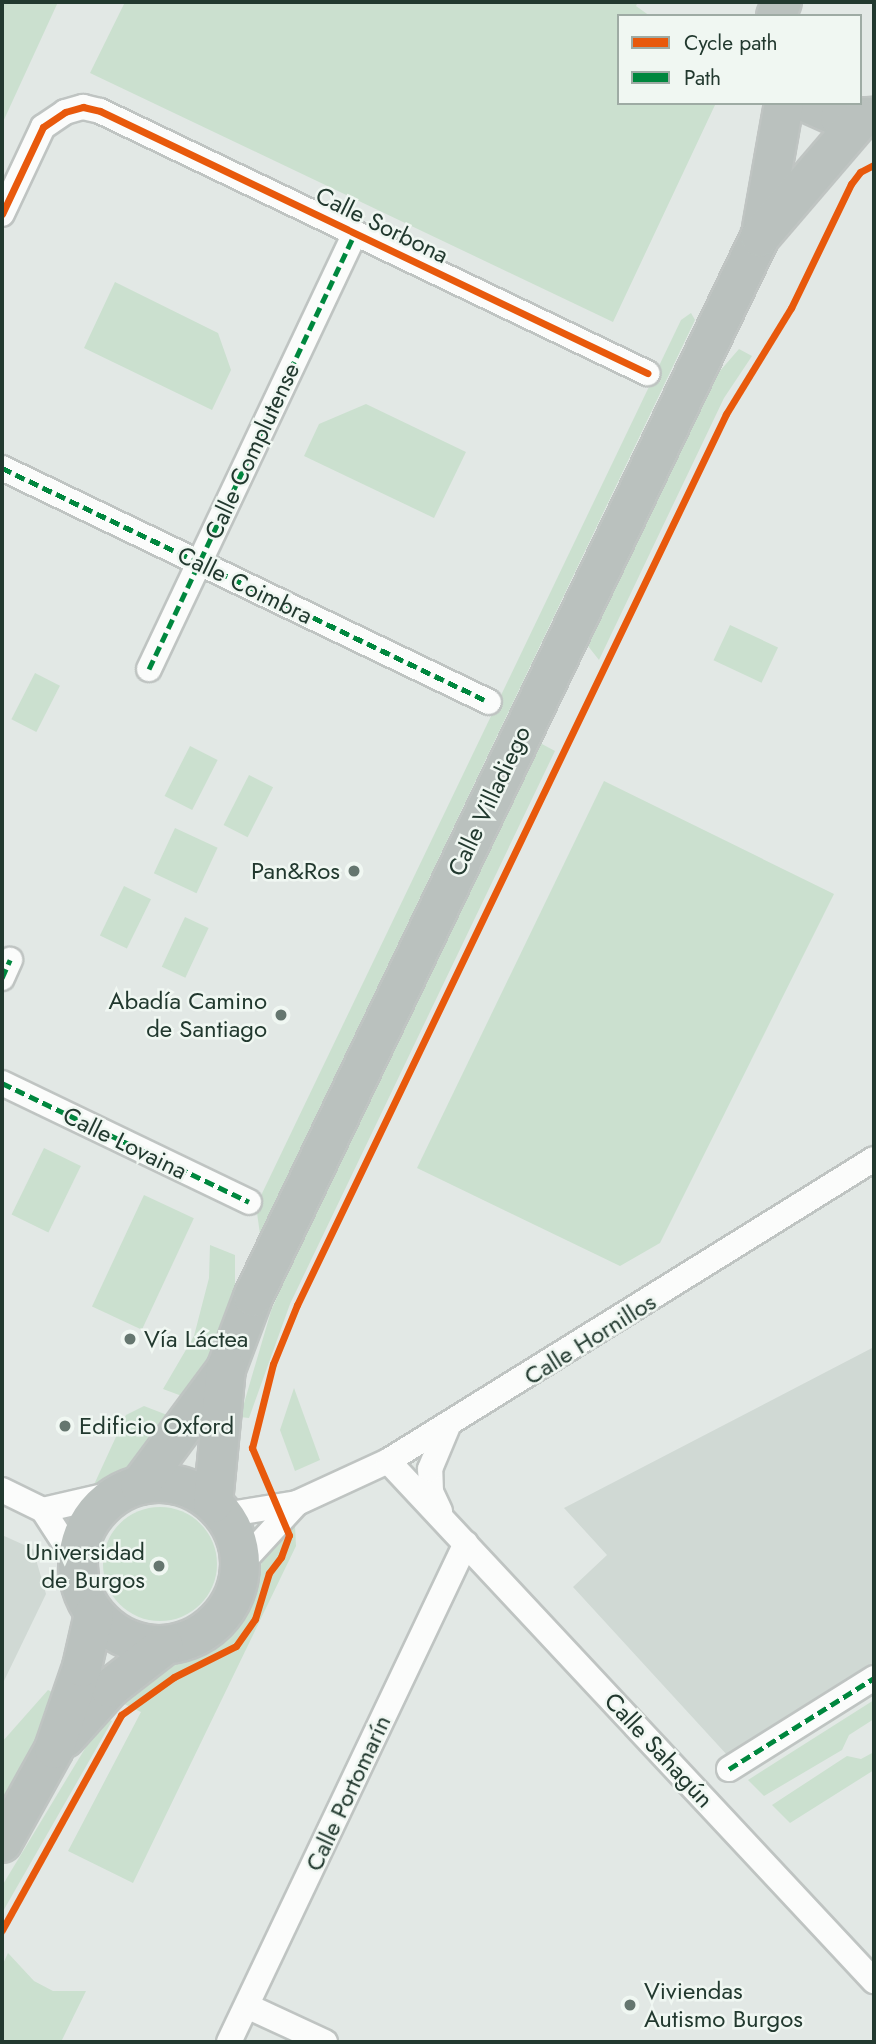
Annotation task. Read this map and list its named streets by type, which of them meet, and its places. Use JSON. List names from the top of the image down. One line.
{"streets":{"highway":["Calle Villadiego"],"street":["Calle Sorbona","Calle Complutense","Calle Coimbra","Calle Lovaina","Calle Hornillos","Calle Sahagún","Calle Portomarín"]},"crossings":[["Calle Sorbona","Calle Complutense"],["Calle Complutense","Calle Coimbra"],["Calle Villadiego","Calle Hornillos"],["Calle Hornillos","Calle Sahagún"],["Calle Sahagún","Calle Portomarín"]],"places":["Pan&Ros","Abadía Camino de Santiago","Vía Láctea","Edificio Oxford","Universidad de Burgos","Viviendas Autismo Burgos"],"legend":["Cycle path","Path"]}
